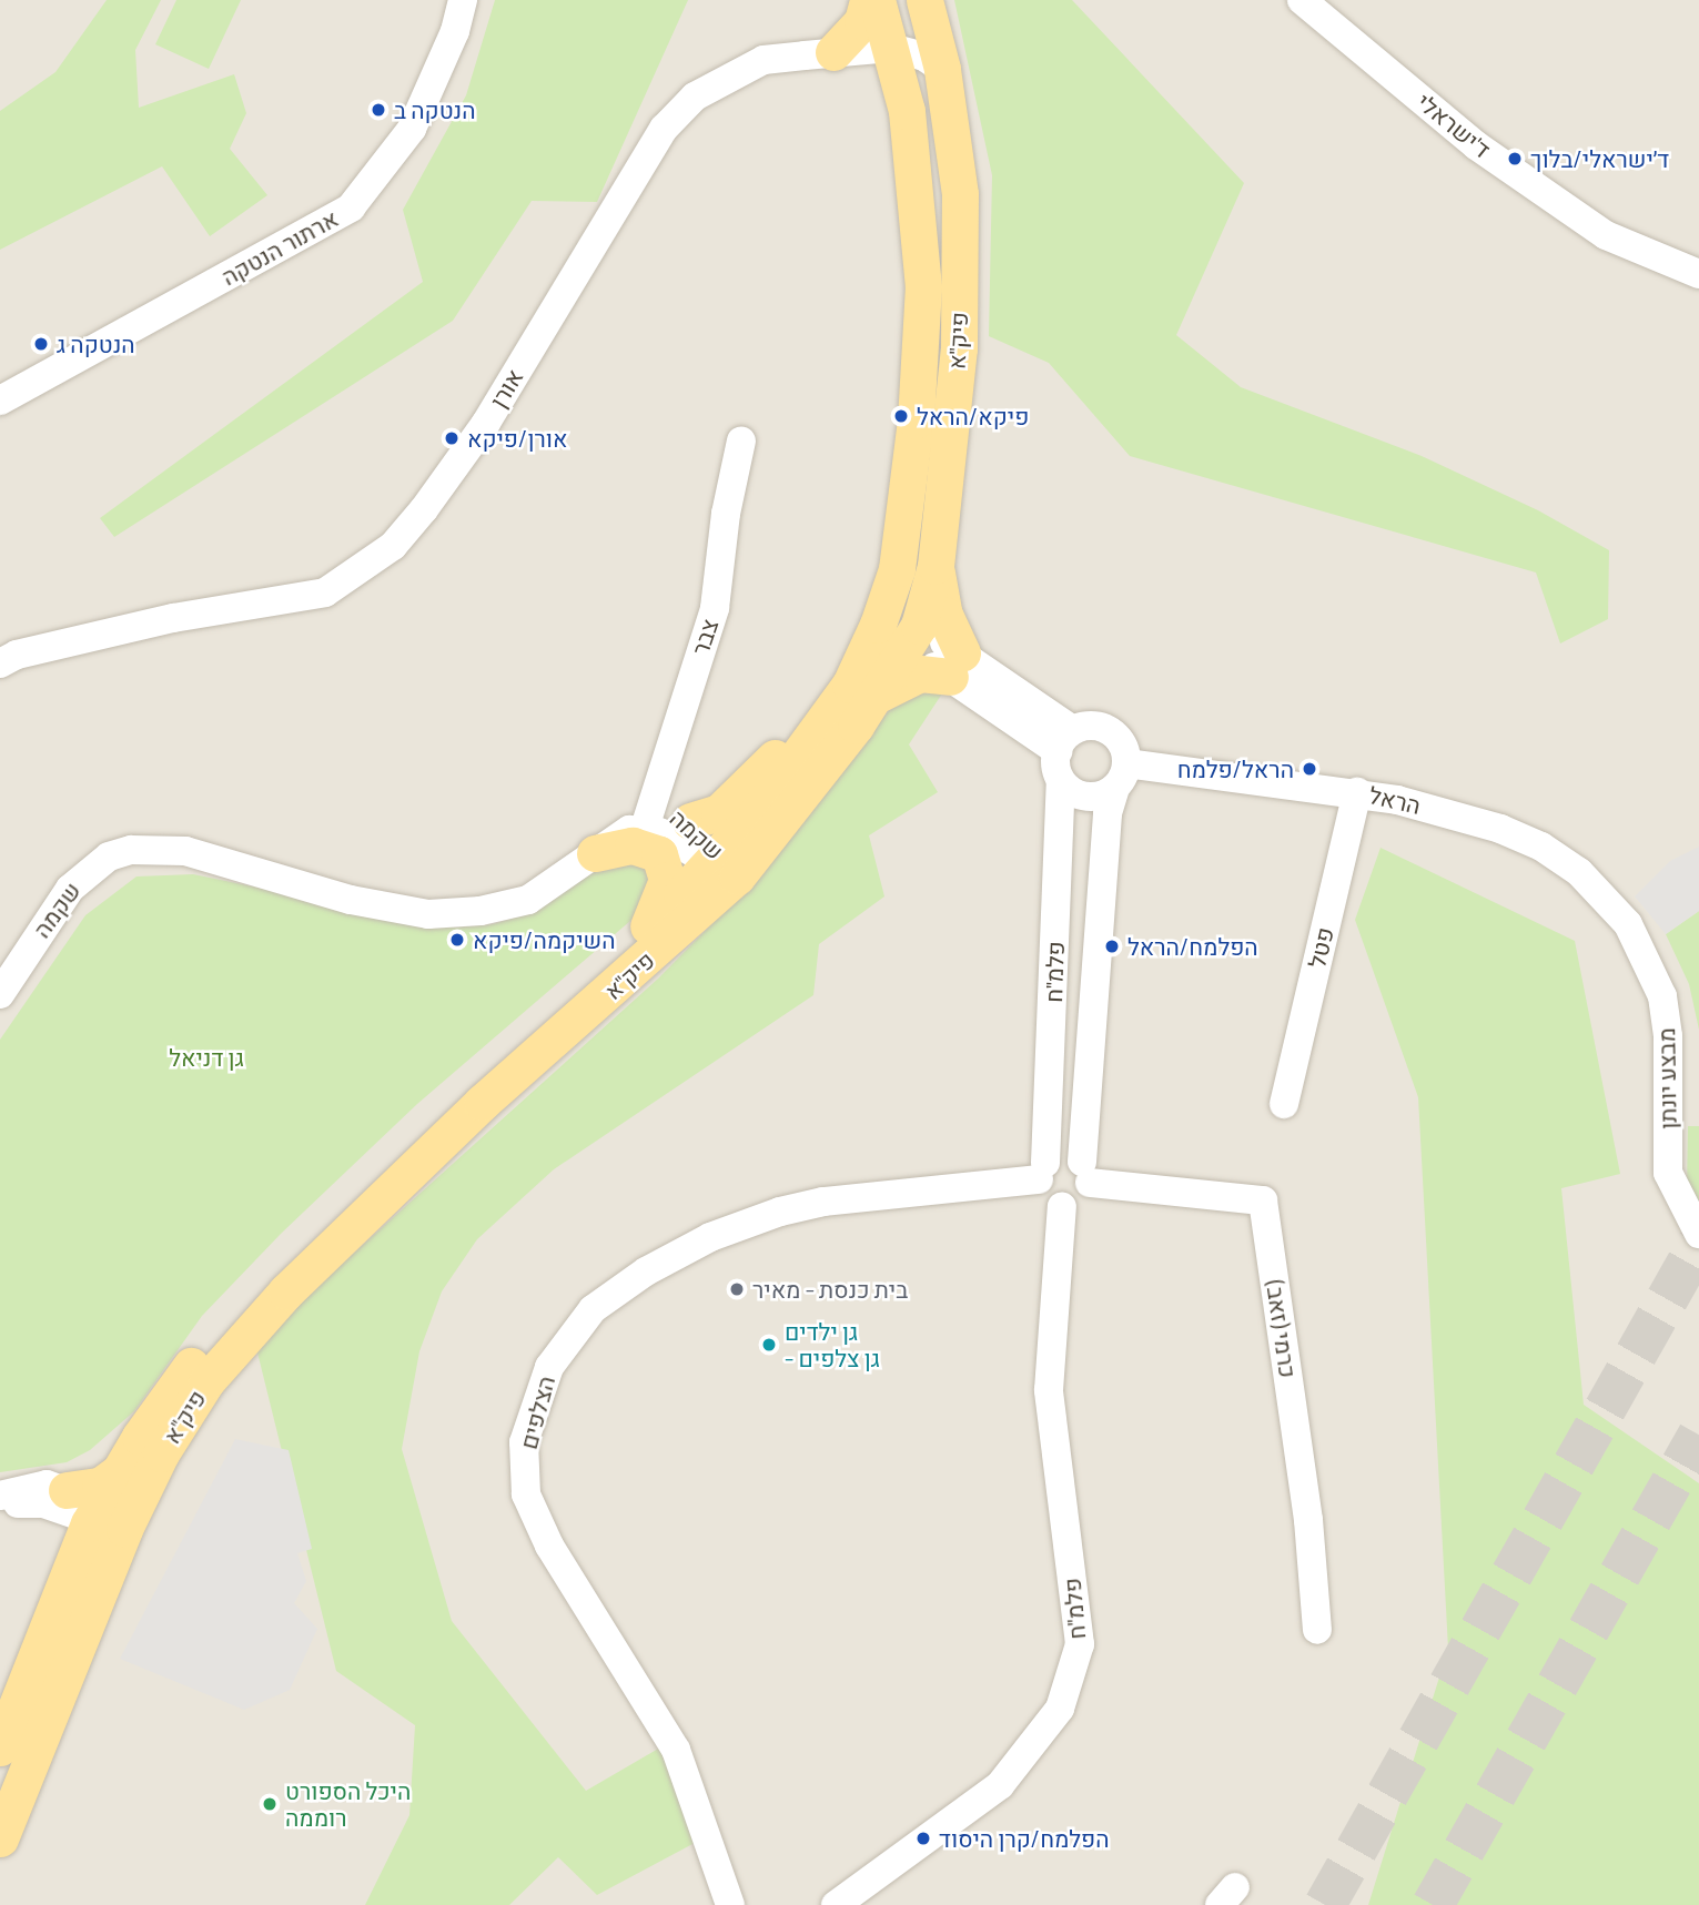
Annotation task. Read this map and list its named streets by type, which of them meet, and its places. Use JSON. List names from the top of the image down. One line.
{"streets":{"main road":["פיק\"א"],"street":["ד'ישראלי","ארתור הנטקה","אורן","צבר","הראל","שקמה","פטל","פלמ\"ח","מבצע יונתן","כרמי (זאב)","הצלפים"]},"crossings":[["פיק\"א","אורן"],["פיק\"א","שקמה"],["צבר","שקמה"],["הראל","פטל"],["הראל","פלמ\"ח"],["הראל","מבצע יונתן"],["פלמ\"ח","כרמי (זאב)"],["פלמ\"ח","הצלפים"],["כרמי (זאב)","הצלפים"]],"parks":["גן דניאל"],"places":["הנטקה ב","ד׳ישראלי/בלוך","הנטקה ג","פיקא/הראל","אורן/פיקא","הראל/פלמח","השיקמה/פיקא","הפלמח/הראל","בית כנסת - מאיר","גן ילדים - גן צלפים","היכל הספורט רוממה","הפלמח/קרן היסוד"]}
